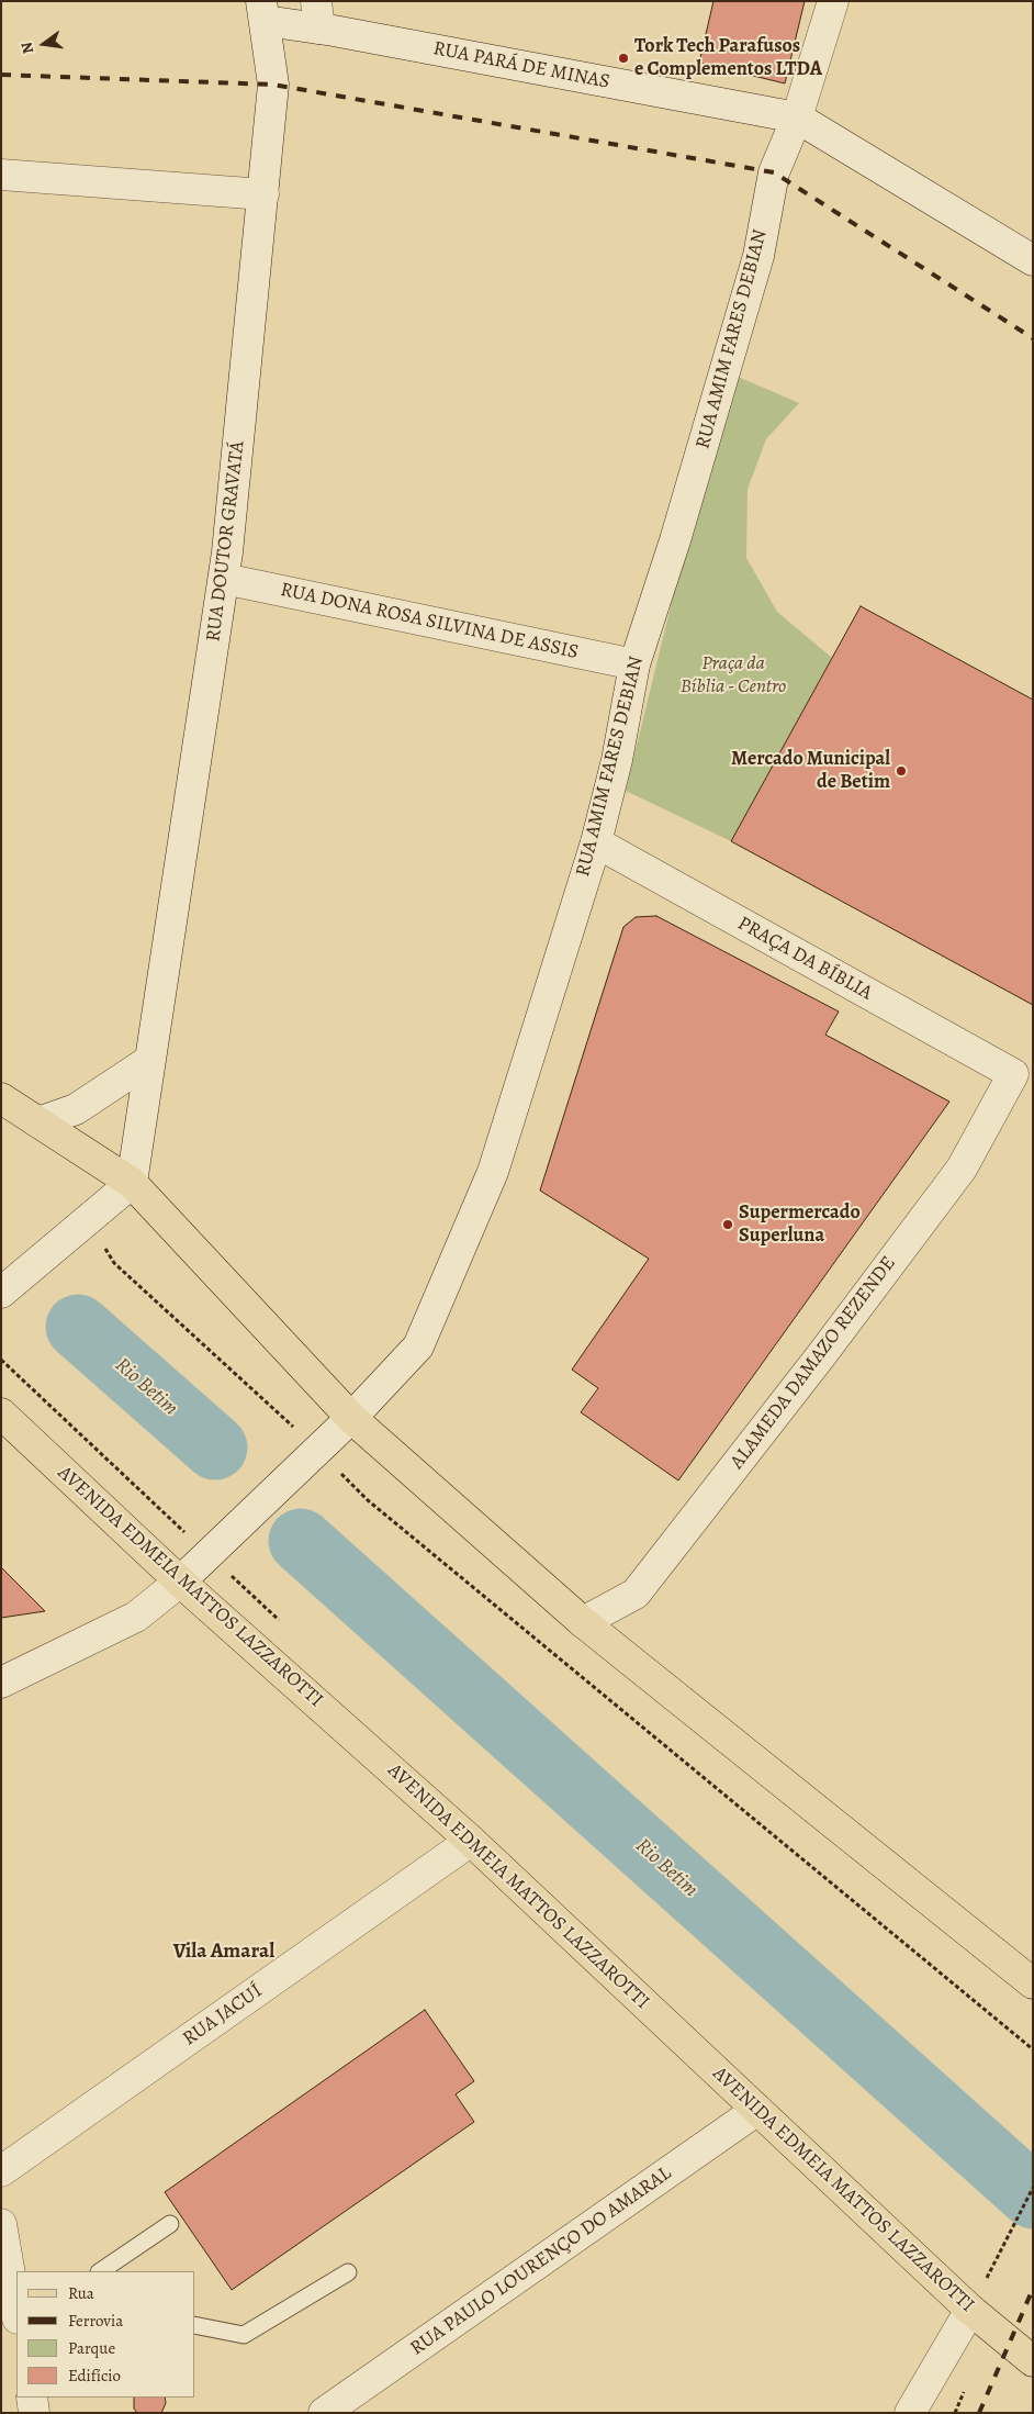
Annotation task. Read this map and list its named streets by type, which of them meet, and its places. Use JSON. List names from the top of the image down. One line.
{"streets":{"main road":["RUA PARÁ DE MINAS","RUA AMIM FARES DEBIAN","RUA DOUTOR GRAVATÁ","RUA DONA ROSA SILVINA DE ASSIS","PRAÇA DA BÍBLIA","ALAMEDA DAMAZO REZENDE","AVENIDA EDMEIA MATTOS LAZZAROTTI","RUA JACUÍ","RUA PAULO LOURENÇO DO AMARAL"]},"crossings":[["RUA PARÁ DE MINAS","RUA AMIM FARES DEBIAN"],["RUA PARÁ DE MINAS","RUA DOUTOR GRAVATÁ"],["RUA AMIM FARES DEBIAN","RUA DONA ROSA SILVINA DE ASSIS"],["RUA AMIM FARES DEBIAN","PRAÇA DA BÍBLIA"],["RUA AMIM FARES DEBIAN","AVENIDA EDMEIA MATTOS LAZZAROTTI"],["RUA DOUTOR GRAVATÁ","RUA DONA ROSA SILVINA DE ASSIS"],["PRAÇA DA BÍBLIA","ALAMEDA DAMAZO REZENDE"],["AVENIDA EDMEIA MATTOS LAZZAROTTI","RUA JACUÍ"],["AVENIDA EDMEIA MATTOS LAZZAROTTI","RUA PAULO LOURENÇO DO AMARAL"]],"districts":["Vila Amaral"],"water":["Rio Betim"],"parks":["Praça da Bíblia - Centro"],"places":["Tork Tech Parafusos e Complementos LTDA","Mercado Municipal de Betim","Supermercado Superluna"],"legend":["Rua","Ferrovia","Parque","Edifício"],"north":"left"}
